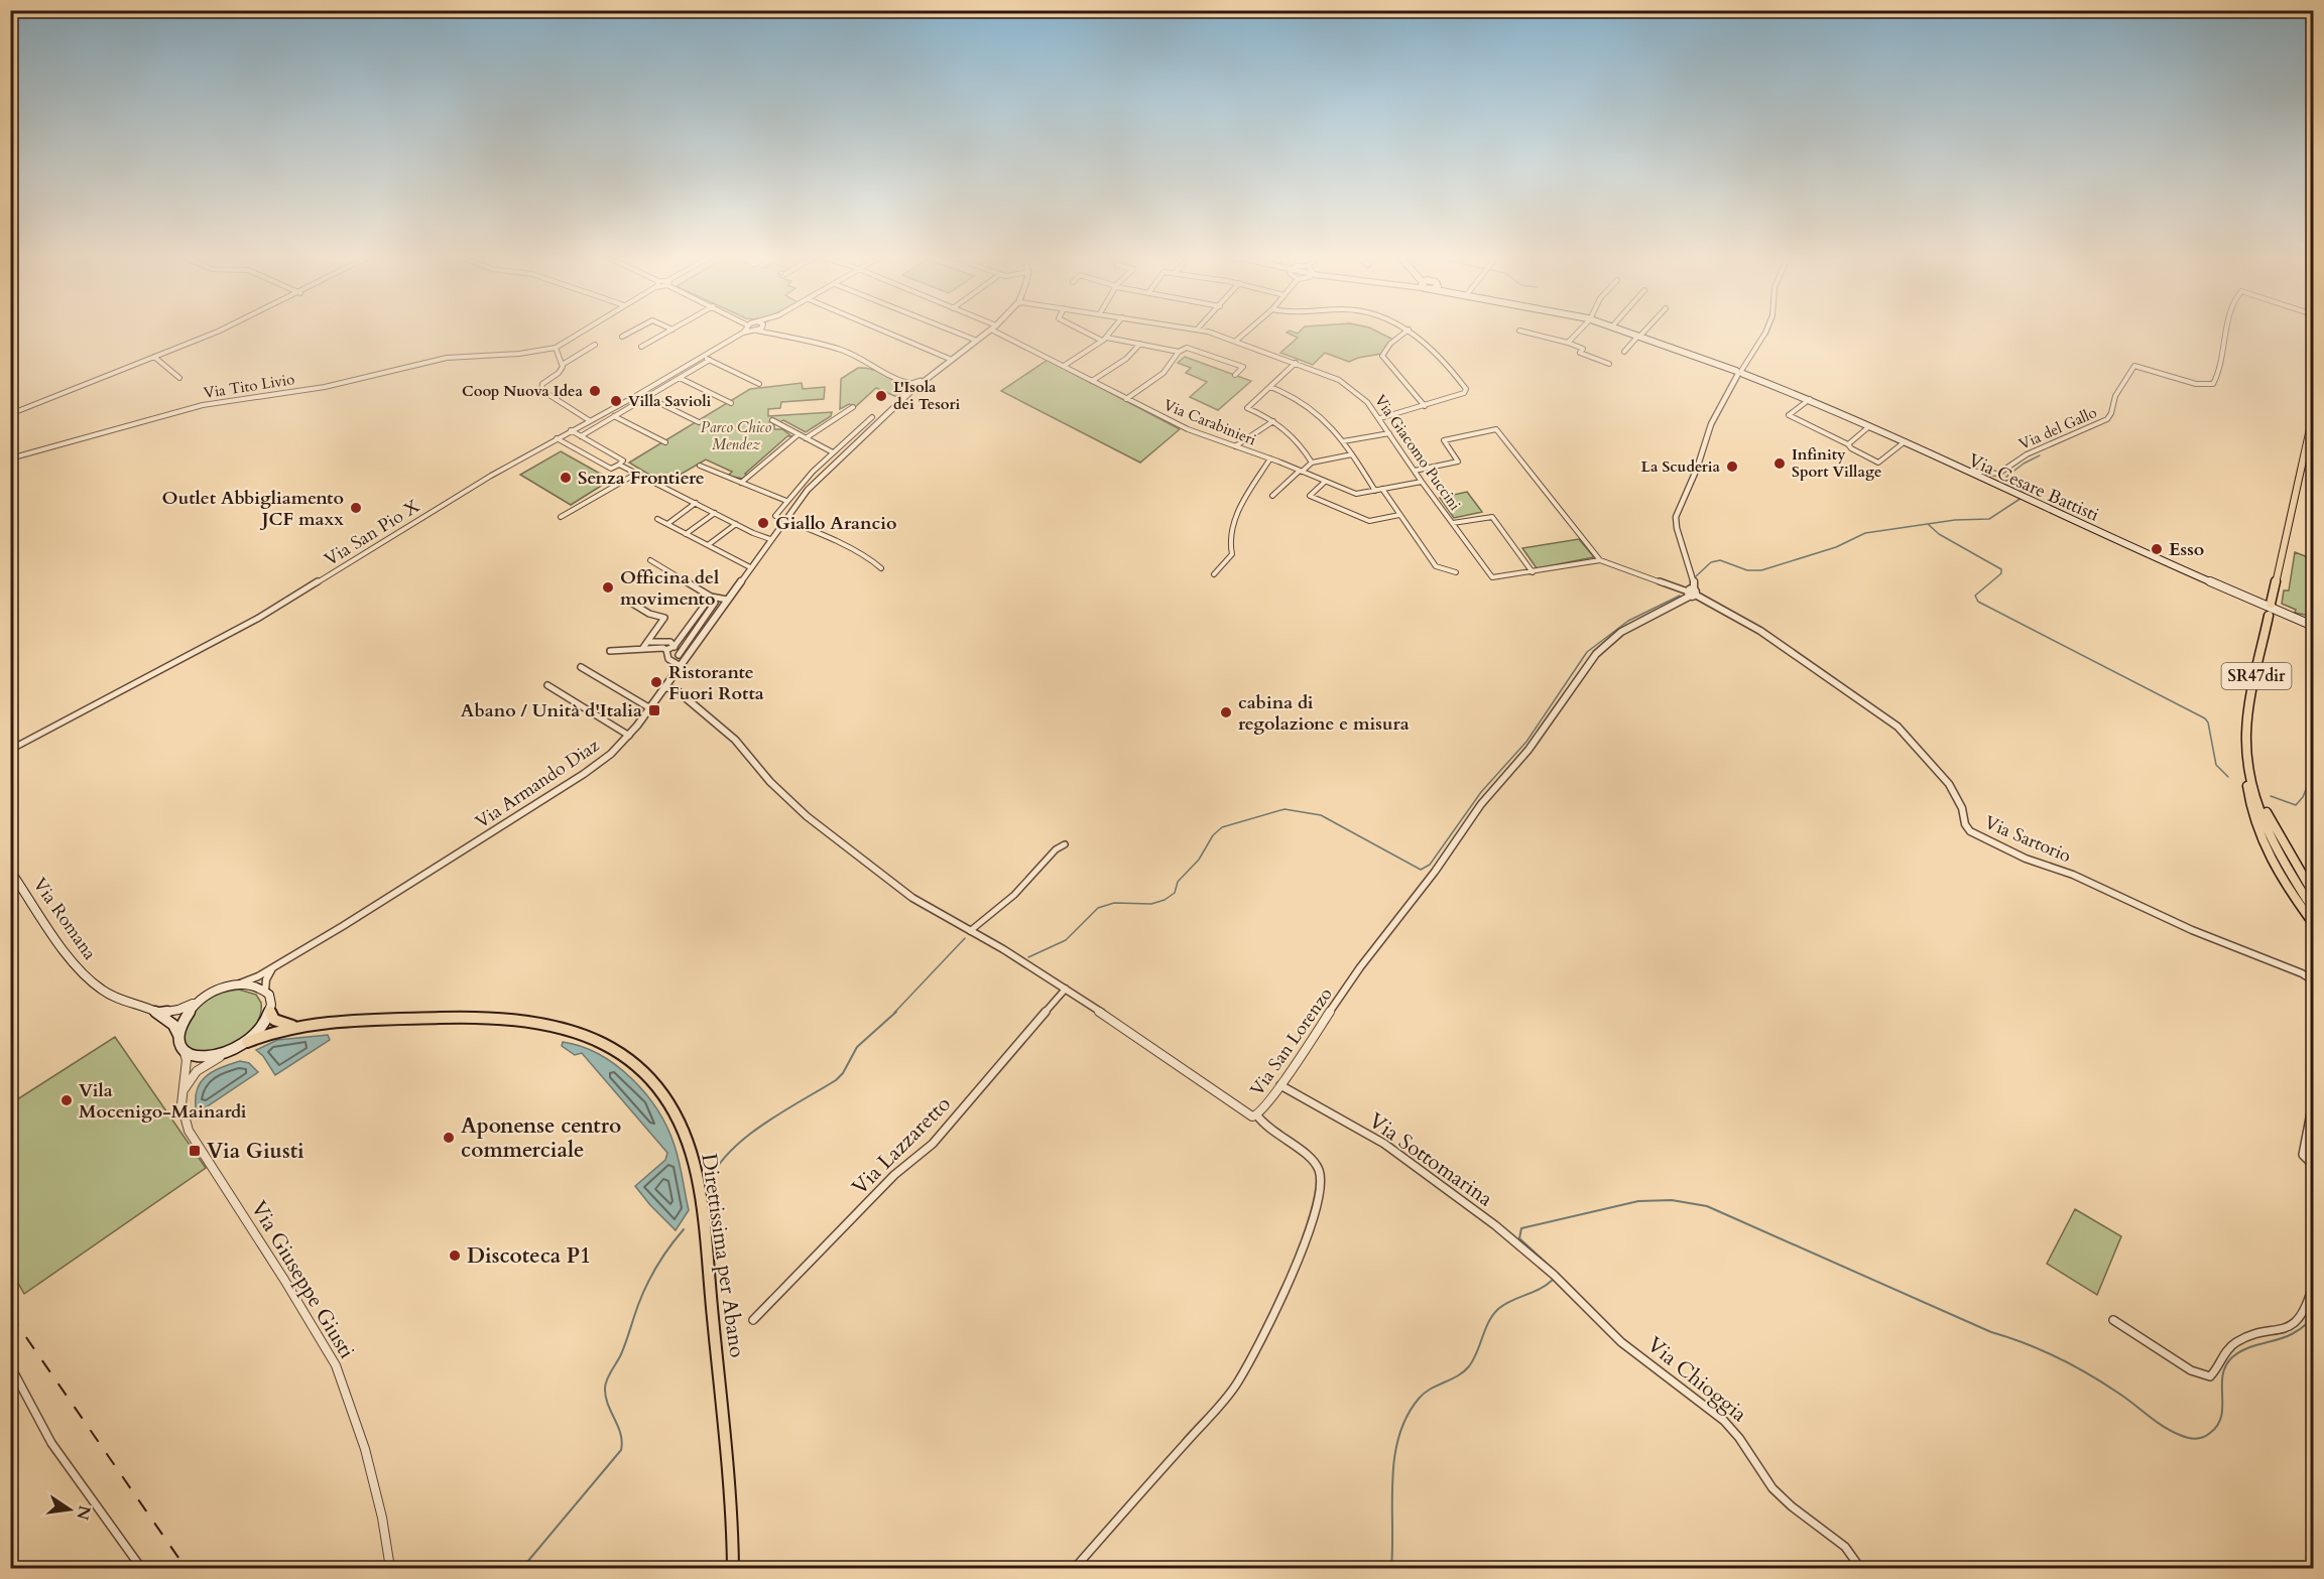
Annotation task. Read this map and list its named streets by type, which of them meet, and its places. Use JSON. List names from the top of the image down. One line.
{"streets":{"highway":["SR47dir","Direttissima per Abano"],"main road":["Via Cesare Battisti","Via Romana"],"street":["Via Tito Livio","Via Carabinieri","Via del Gallo","Via Giacomo Puccini","Via San Pio X","Via Armando Diaz","Via Sartorio","Via San Lorenzo","Via Lazzaretto","Via Sottomarina","Via Giuseppe Giusti","Via Chioggia"]},"crossings":[["Via Carabinieri","Via Armando Diaz"],["Via del Gallo","Via Cesare Battisti"],["Via Armando Diaz","Direttissima per Abano"],["Via Armando Diaz","Via Giuseppe Giusti"],["Via Sartorio","Via San Lorenzo"],["Via San Lorenzo","Via Sottomarina"],["Via Sottomarina","Via Chioggia"],["Direttissima per Abano","Via Giuseppe Giusti"]],"parks":["Parco Chico Mendez"],"places":{"other":["Coop Nuova Idea","L'Isola dei Tesori","Villa Savioli","Infinity Sport Village","La Scuderia","Senza Frontiere","Outlet Abbigliamento JCF maxx","Giallo Arancio","Esso","Officina del movimento","Ristorante Fuori Rotta","cabina di regolazione e misura","Vila Mocenigo-Mainardi","Aponense centro commerciale","Discoteca P1"],"transit":["Abano / Unità d'Italia","Via Giusti"]},"north":"right"}
